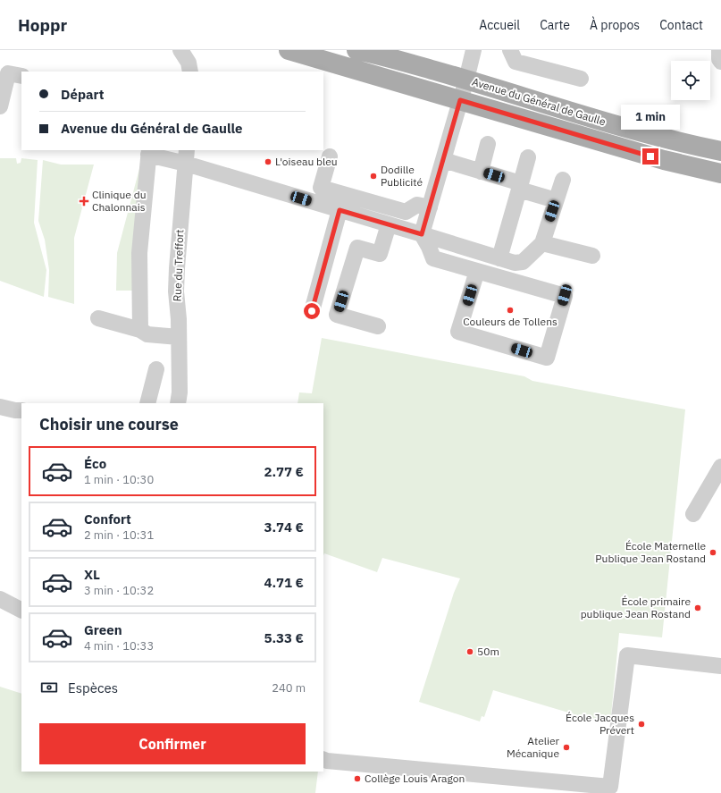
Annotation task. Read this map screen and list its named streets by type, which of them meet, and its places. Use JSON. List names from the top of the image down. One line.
{"streets":{"main road":["Avenue du Général de Gaulle"],"street":["Rue du Treffort"]},"places":{"other":["L'oiseau bleu","Dodille Publicité","Couleurs de Tollens","École Maternelle Publique Jean Rostand","École primaire publique Jean Rostand","50m","École Jacques Prévert","Atelier Mécanique","Collège Louis Aragon"],"health":["Clinique du Chalonnais"]},"page":{"header":"Hoppr","nav":["Accueil","Carte","À propos","Contact"],"banner":["Départ","Avenue du Général de Gaulle"],"bubble":"1 min","heading":"Choisir une course","list":[{"name":"Éco","note":"1 min · 10:30","value":"2.77 €"},{"name":"Confort","note":"2 min · 10:31","value":"3.74 €"},{"name":"XL","note":"3 min · 10:32","value":"4.71 €"},{"name":"Green","note":"4 min · 10:33","value":"5.33 €"}],"pay":["Espèces","240 m"],"buttons":"Confirmer"}}
